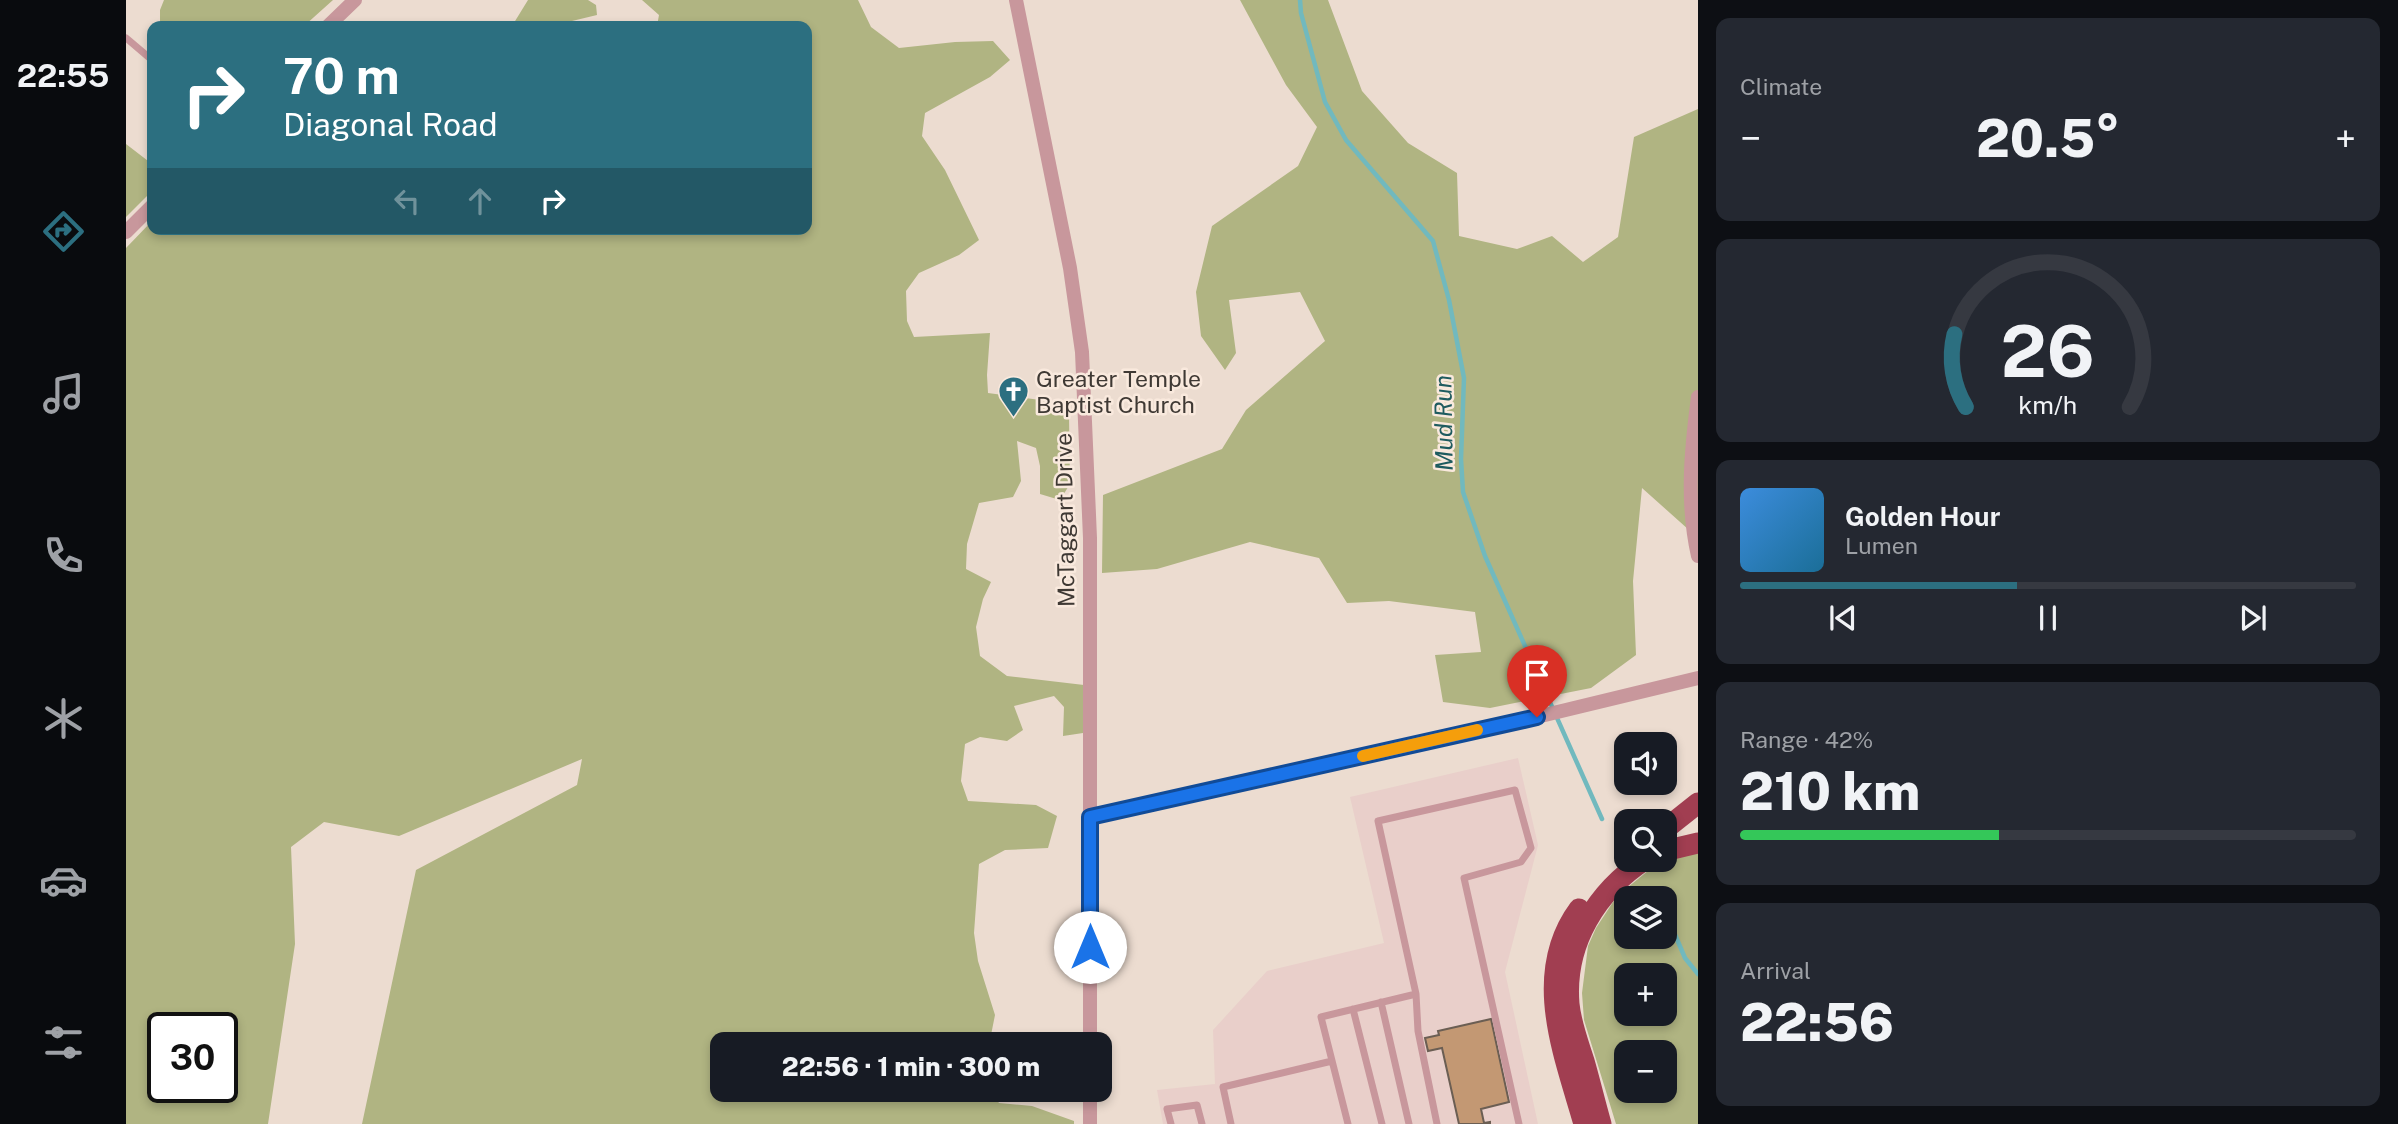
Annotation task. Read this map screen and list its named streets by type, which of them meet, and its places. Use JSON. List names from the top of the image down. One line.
{"streets":{"street":["McTaggart Drive"]},"water":["Mud Run"],"places":{"church":["Greater Temple Baptist Church"]},"page":{"tabs":"22:55","tile":["Climate",["Range · 42%","210 km"],["Arrival","22:56"]],"turn":["70 m","Diagonal Road"],"heat":["−","20.5°","+"],"song":["Golden Hour","Lumen"],"map_buttons":["+","−"],"limit":"30","trip":"22:56 · 1 min · 300 m","gauge":["26","km/h"]}}
